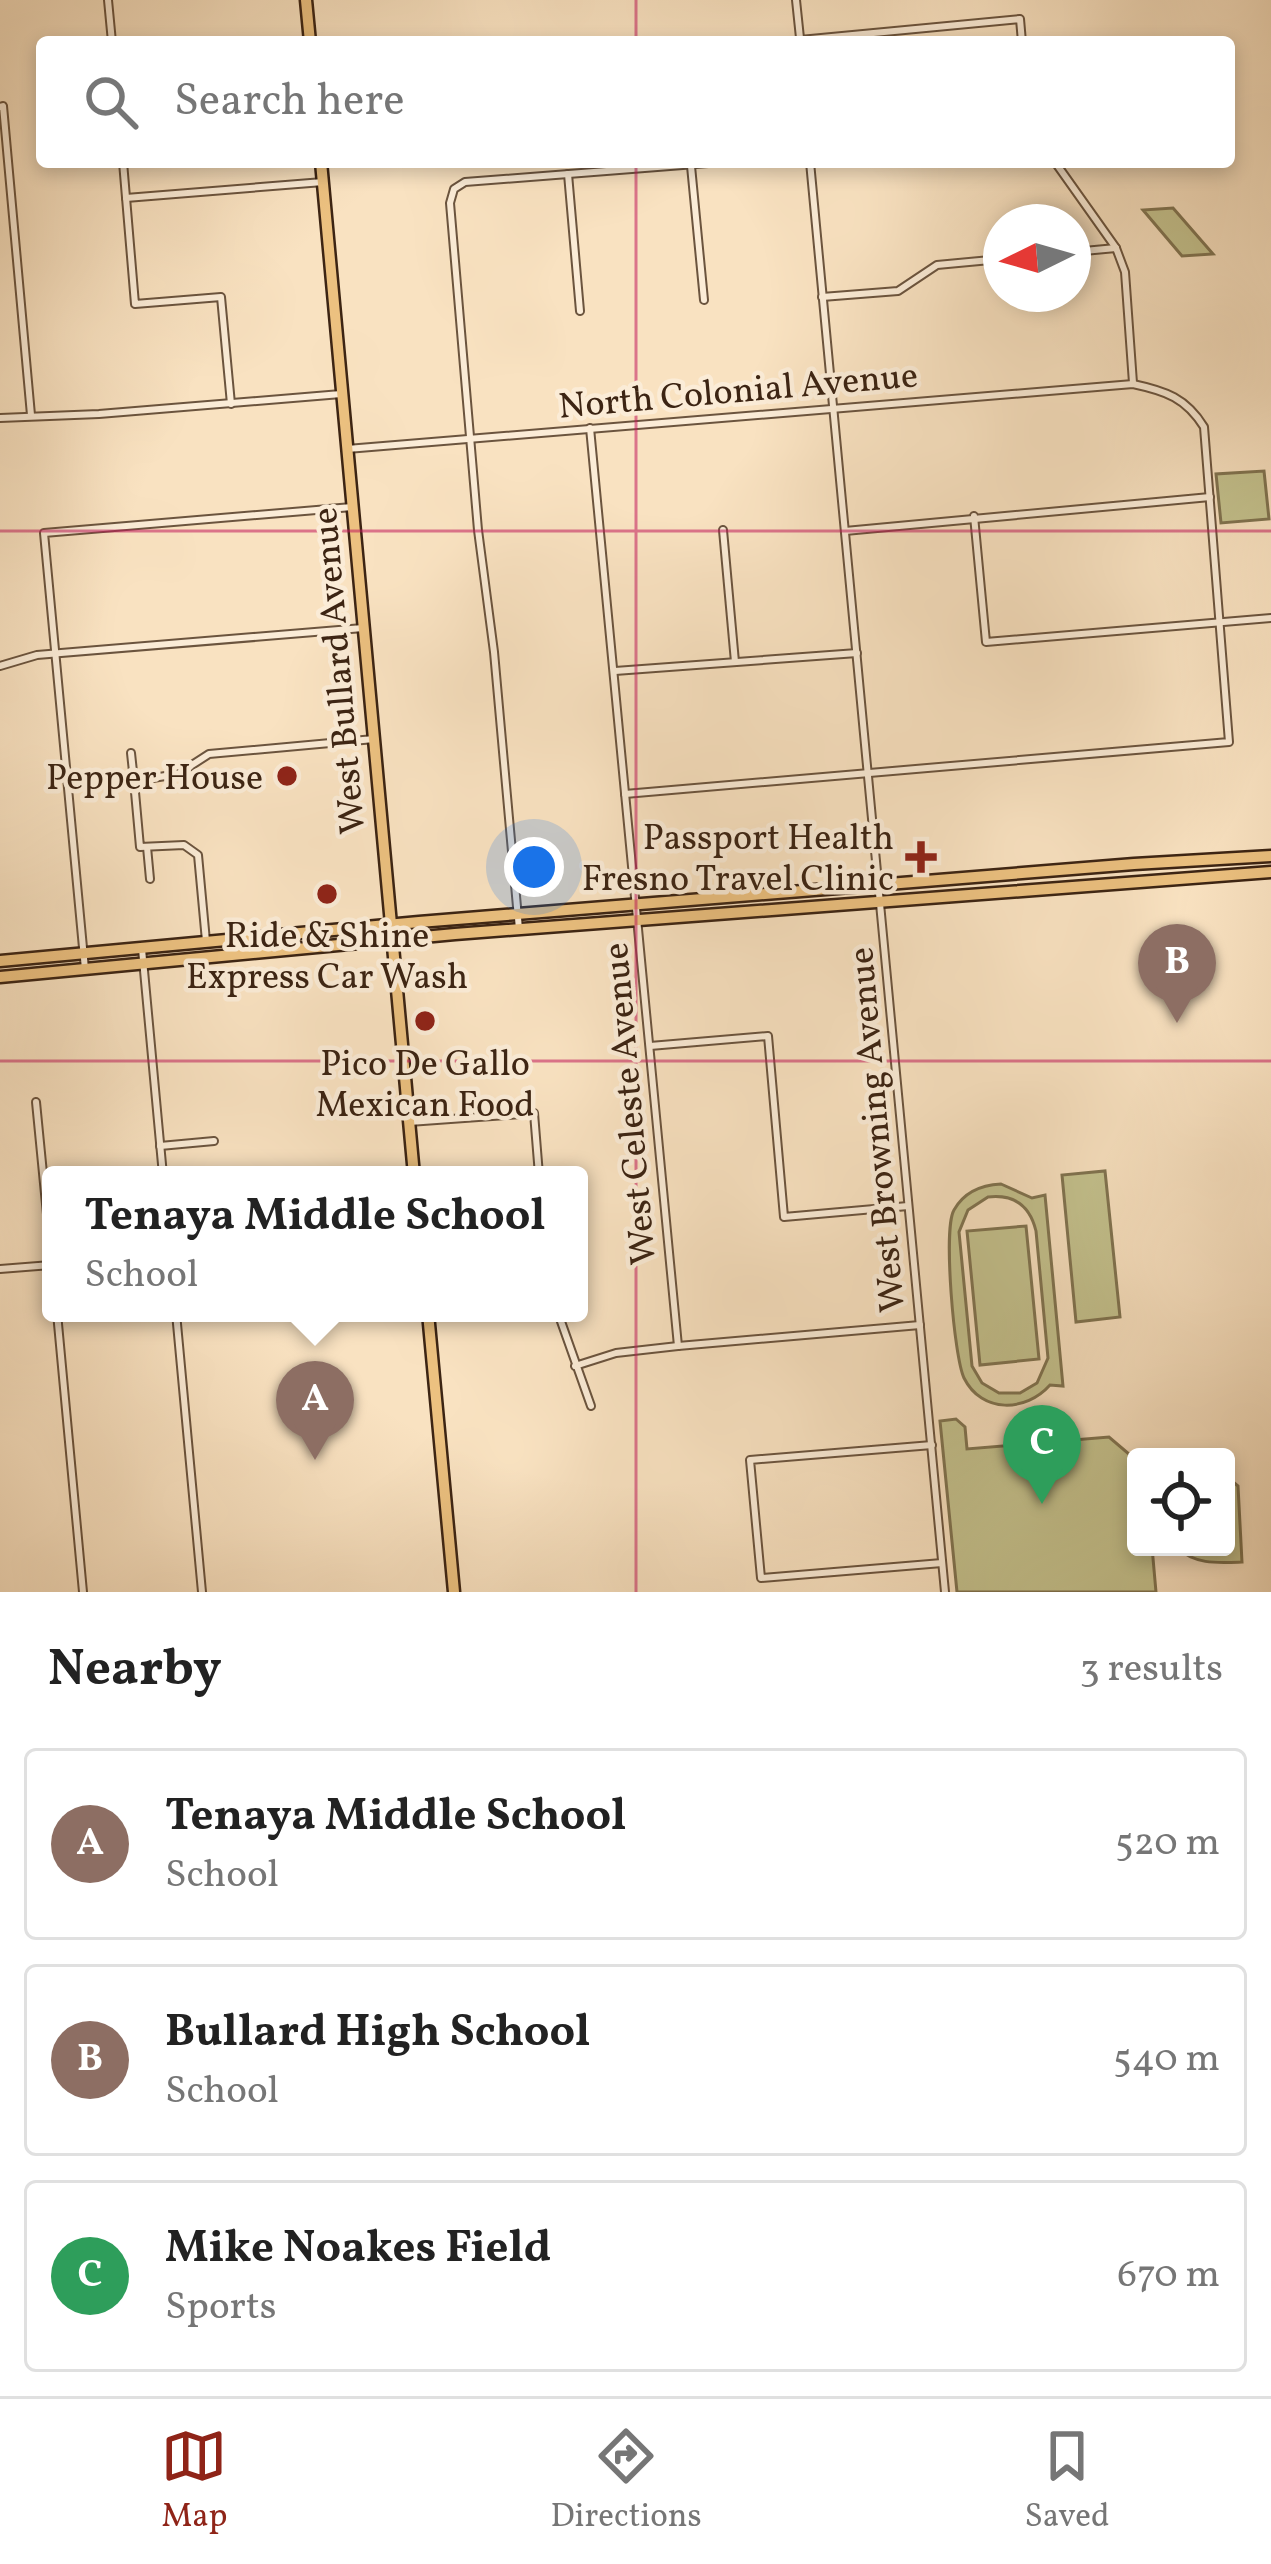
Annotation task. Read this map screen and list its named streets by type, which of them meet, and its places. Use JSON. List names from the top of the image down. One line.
{"streets":{"main road":["West Bullard Avenue"],"street":["North Colonial Avenue","West Celeste Avenue","West Browning Avenue"]},"crossings":[["North Colonial Avenue","West Bullard Avenue"],["North Colonial Avenue","West Celeste Avenue"],["North Colonial Avenue","West Browning Avenue"]],"places":{"other":["Pepper House","Ride & Shine Express Car Wash","Pico De Gallo Mexican Food"],"health":["Passport Health Fresno Travel Clinic"]},"north":"left","page":{"search":"Search here","pins":["B","A","C"],"popup":["Tenaya Middle School","School"],"heading":["Nearby","3 results"],"list":[{"mark":"A","name":"Tenaya Middle School","note":"School","value":"520 m"},{"mark":"B","name":"Bullard High School","note":"School","value":"540 m"},{"mark":"C","name":"Mike Noakes Field","note":"Sports","value":"670 m"}],"nav":["Map","Directions","Saved"]}}
